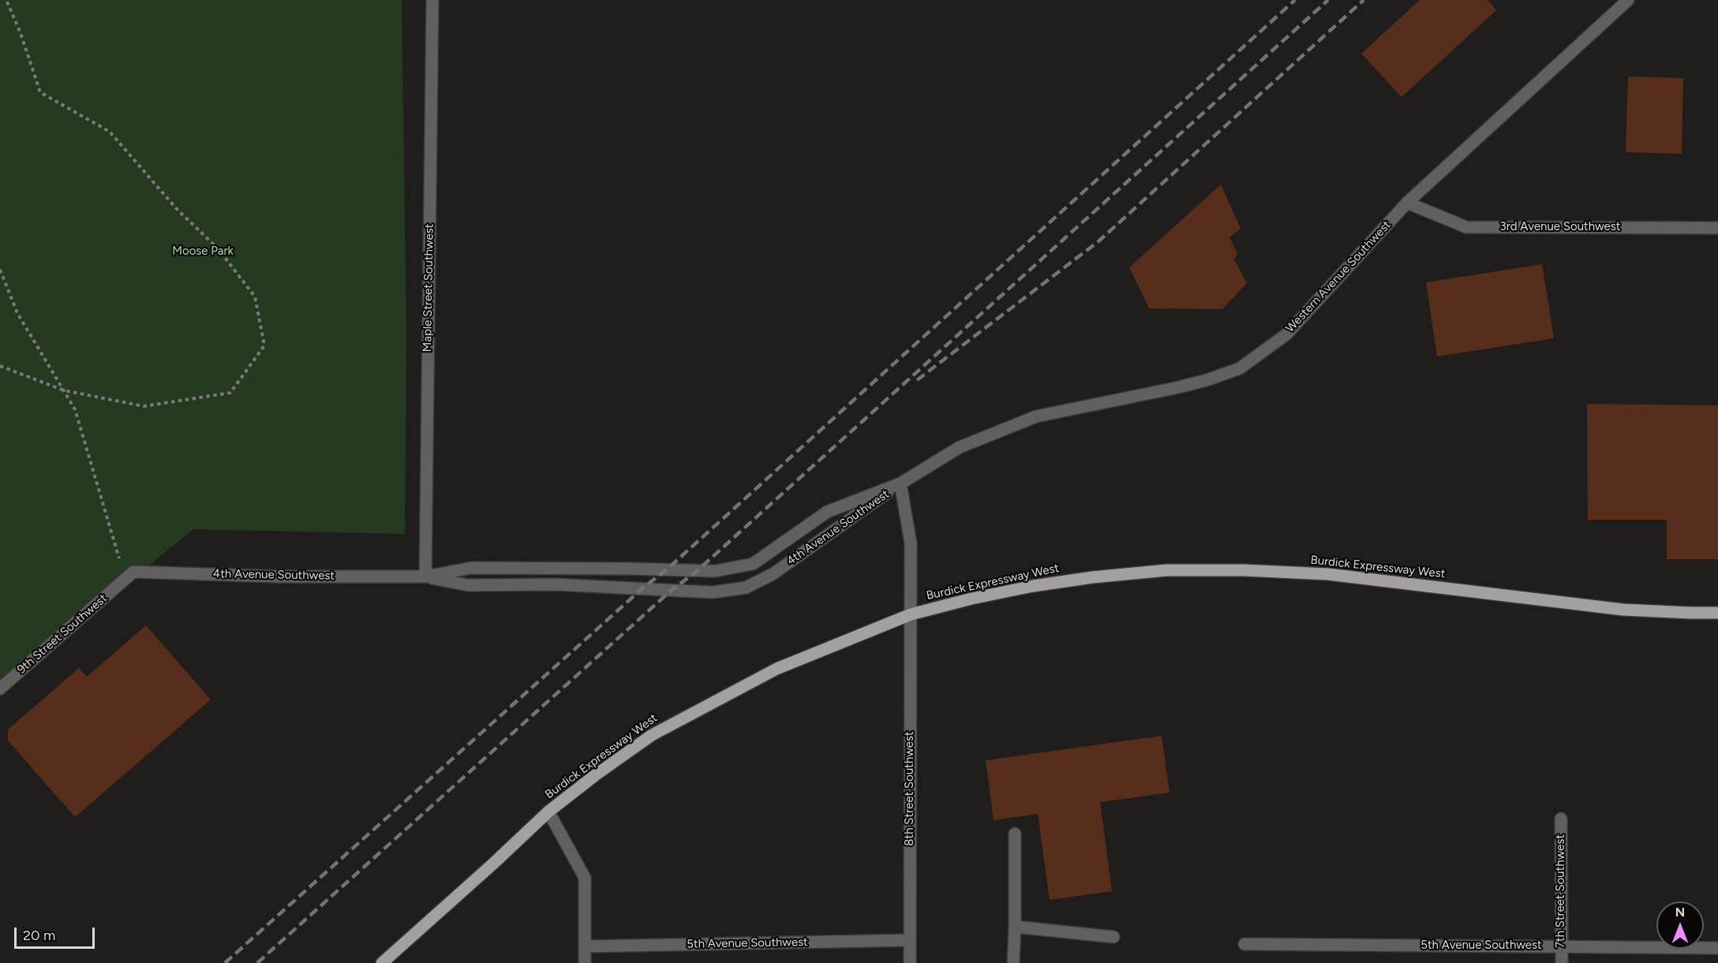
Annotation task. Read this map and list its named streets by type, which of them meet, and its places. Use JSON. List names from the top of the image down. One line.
{"streets":{"main road":["Burdick Expressway West"],"street":["3rd Avenue Southwest","Western Avenue Southwest","Maple Street Southwest","4th Avenue Southwest","9th Street Southwest","8th Street Southwest","7th Street Southwest","5th Avenue Southwest"]},"crossings":[["3rd Avenue Southwest","Western Avenue Southwest"],["Western Avenue Southwest","4th Avenue Southwest"],["Maple Street Southwest","4th Avenue Southwest"],["4th Avenue Southwest","9th Street Southwest"],["Burdick Expressway West","8th Street Southwest"],["8th Street Southwest","5th Avenue Southwest"],["7th Street Southwest","5th Avenue Southwest"]],"parks":["Moose Park"],"scale_bar":"20 m","north":"top"}
